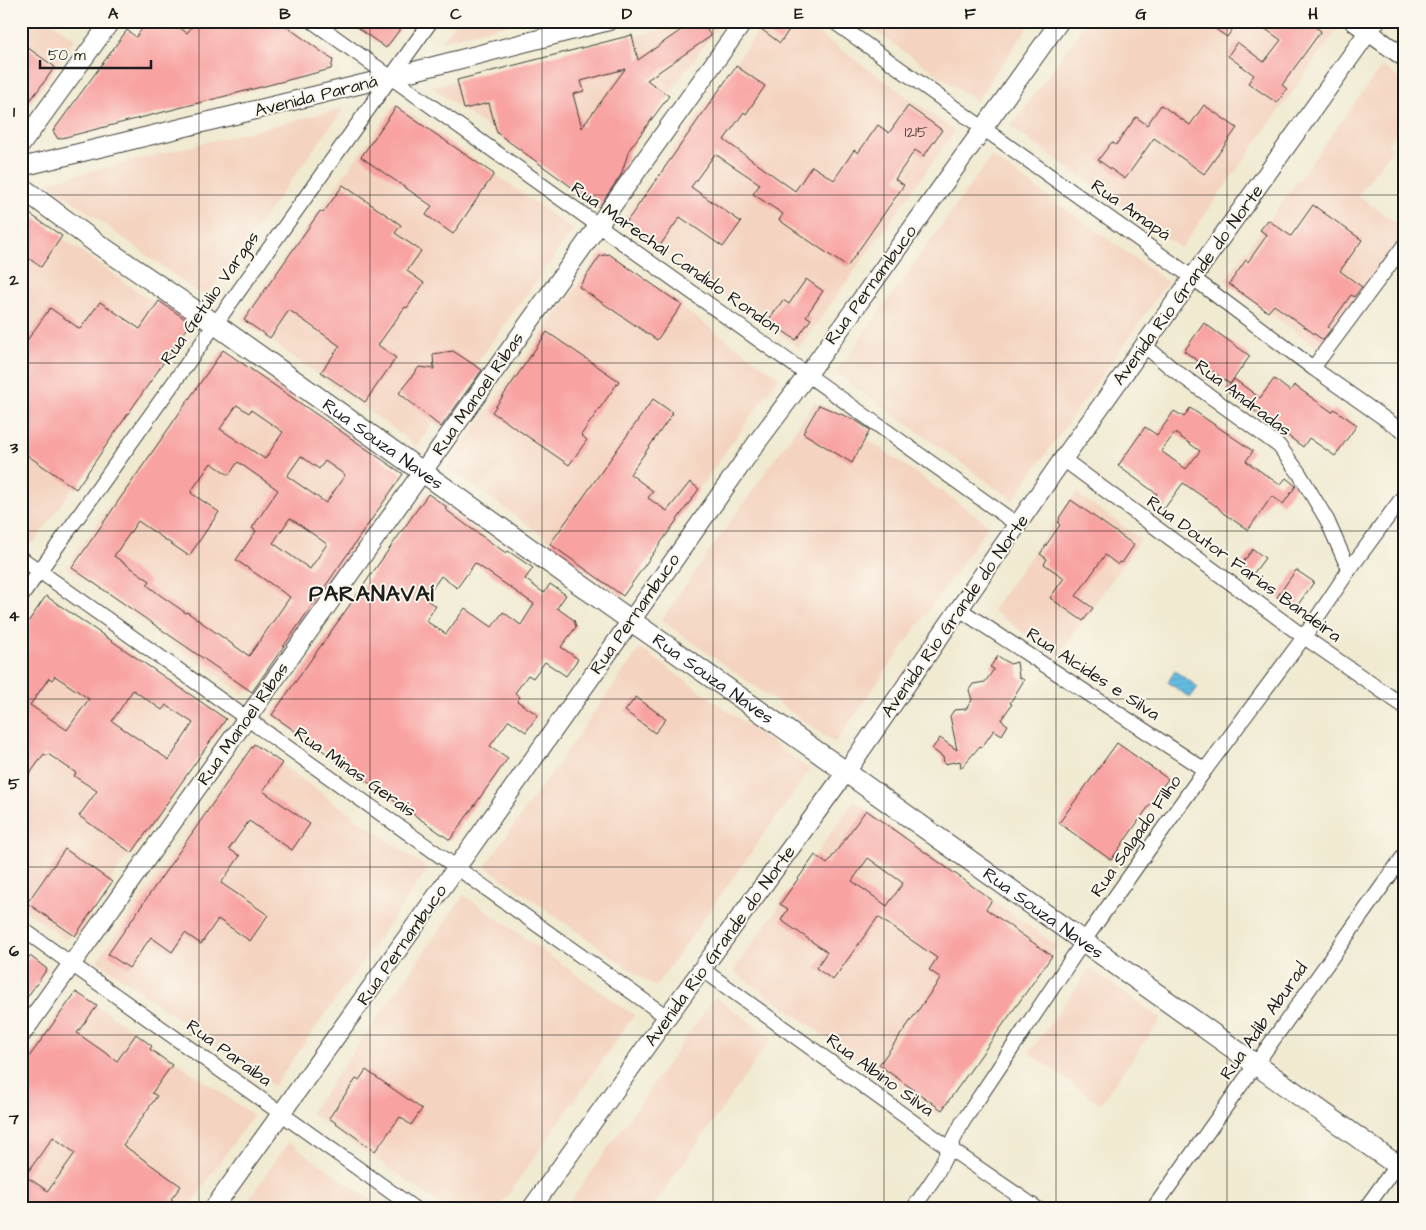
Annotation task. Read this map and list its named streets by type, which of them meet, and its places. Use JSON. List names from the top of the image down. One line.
{"streets":{"main road":["Rua Souza Naves"],"street":["Avenida Paraná","Rua Amapá","Rua Marechal Candido Rondon","Rua Pernambuco","Avenida Rio Grande do Norte","Rua Getúlio Vargas","Rua Manoel Ribas","Rua Andradas","Rua Doutor Farias Bandeira","Rua Alcides e Silva","Rua Minas Gerais","Rua Salgado Filho","Rua Adib Aburad","Rua Paraiba","Rua Albino Silva"]},"crossings":[["Avenida Paraná","Rua Marechal Candido Rondon"],["Avenida Paraná","Rua Getúlio Vargas"],["Rua Amapá","Rua Pernambuco"],["Rua Amapá","Avenida Rio Grande do Norte"],["Rua Marechal Candido Rondon","Rua Pernambuco"],["Rua Marechal Candido Rondon","Avenida Rio Grande do Norte"],["Rua Marechal Candido Rondon","Rua Getúlio Vargas"],["Rua Marechal Candido Rondon","Rua Manoel Ribas"],["Rua Pernambuco","Rua Souza Naves"],["Rua Pernambuco","Rua Minas Gerais"],["Rua Pernambuco","Rua Paraiba"],["Avenida Rio Grande do Norte","Rua Andradas"],["Avenida Rio Grande do Norte","Rua Souza Naves"],["Avenida Rio Grande do Norte","Rua Doutor Farias Bandeira"],["Avenida Rio Grande do Norte","Rua Alcides e Silva"],["Avenida Rio Grande do Norte","Rua Minas Gerais"],["Avenida Rio Grande do Norte","Rua Albino Silva"],["Rua Getúlio Vargas","Rua Souza Naves"],["Rua Getúlio Vargas","Rua Minas Gerais"],["Rua Manoel Ribas","Rua Souza Naves"],["Rua Manoel Ribas","Rua Minas Gerais"],["Rua Manoel Ribas","Rua Paraiba"],["Rua Andradas","Rua Salgado Filho"],["Rua Souza Naves","Rua Salgado Filho"],["Rua Souza Naves","Rua Adib Aburad"],["Rua Doutor Farias Bandeira","Rua Salgado Filho"],["Rua Alcides e Silva","Rua Salgado Filho"],["Rua Salgado Filho","Rua Albino Silva"]],"districts":["PARANAVAÍ"],"house_numbers":["1215"],"scale_bar":"50 m","grid":{"columns":["A","B","C","D","E","F","G","H"],"rows":["1","2","3","4","5","6","7"]}}
